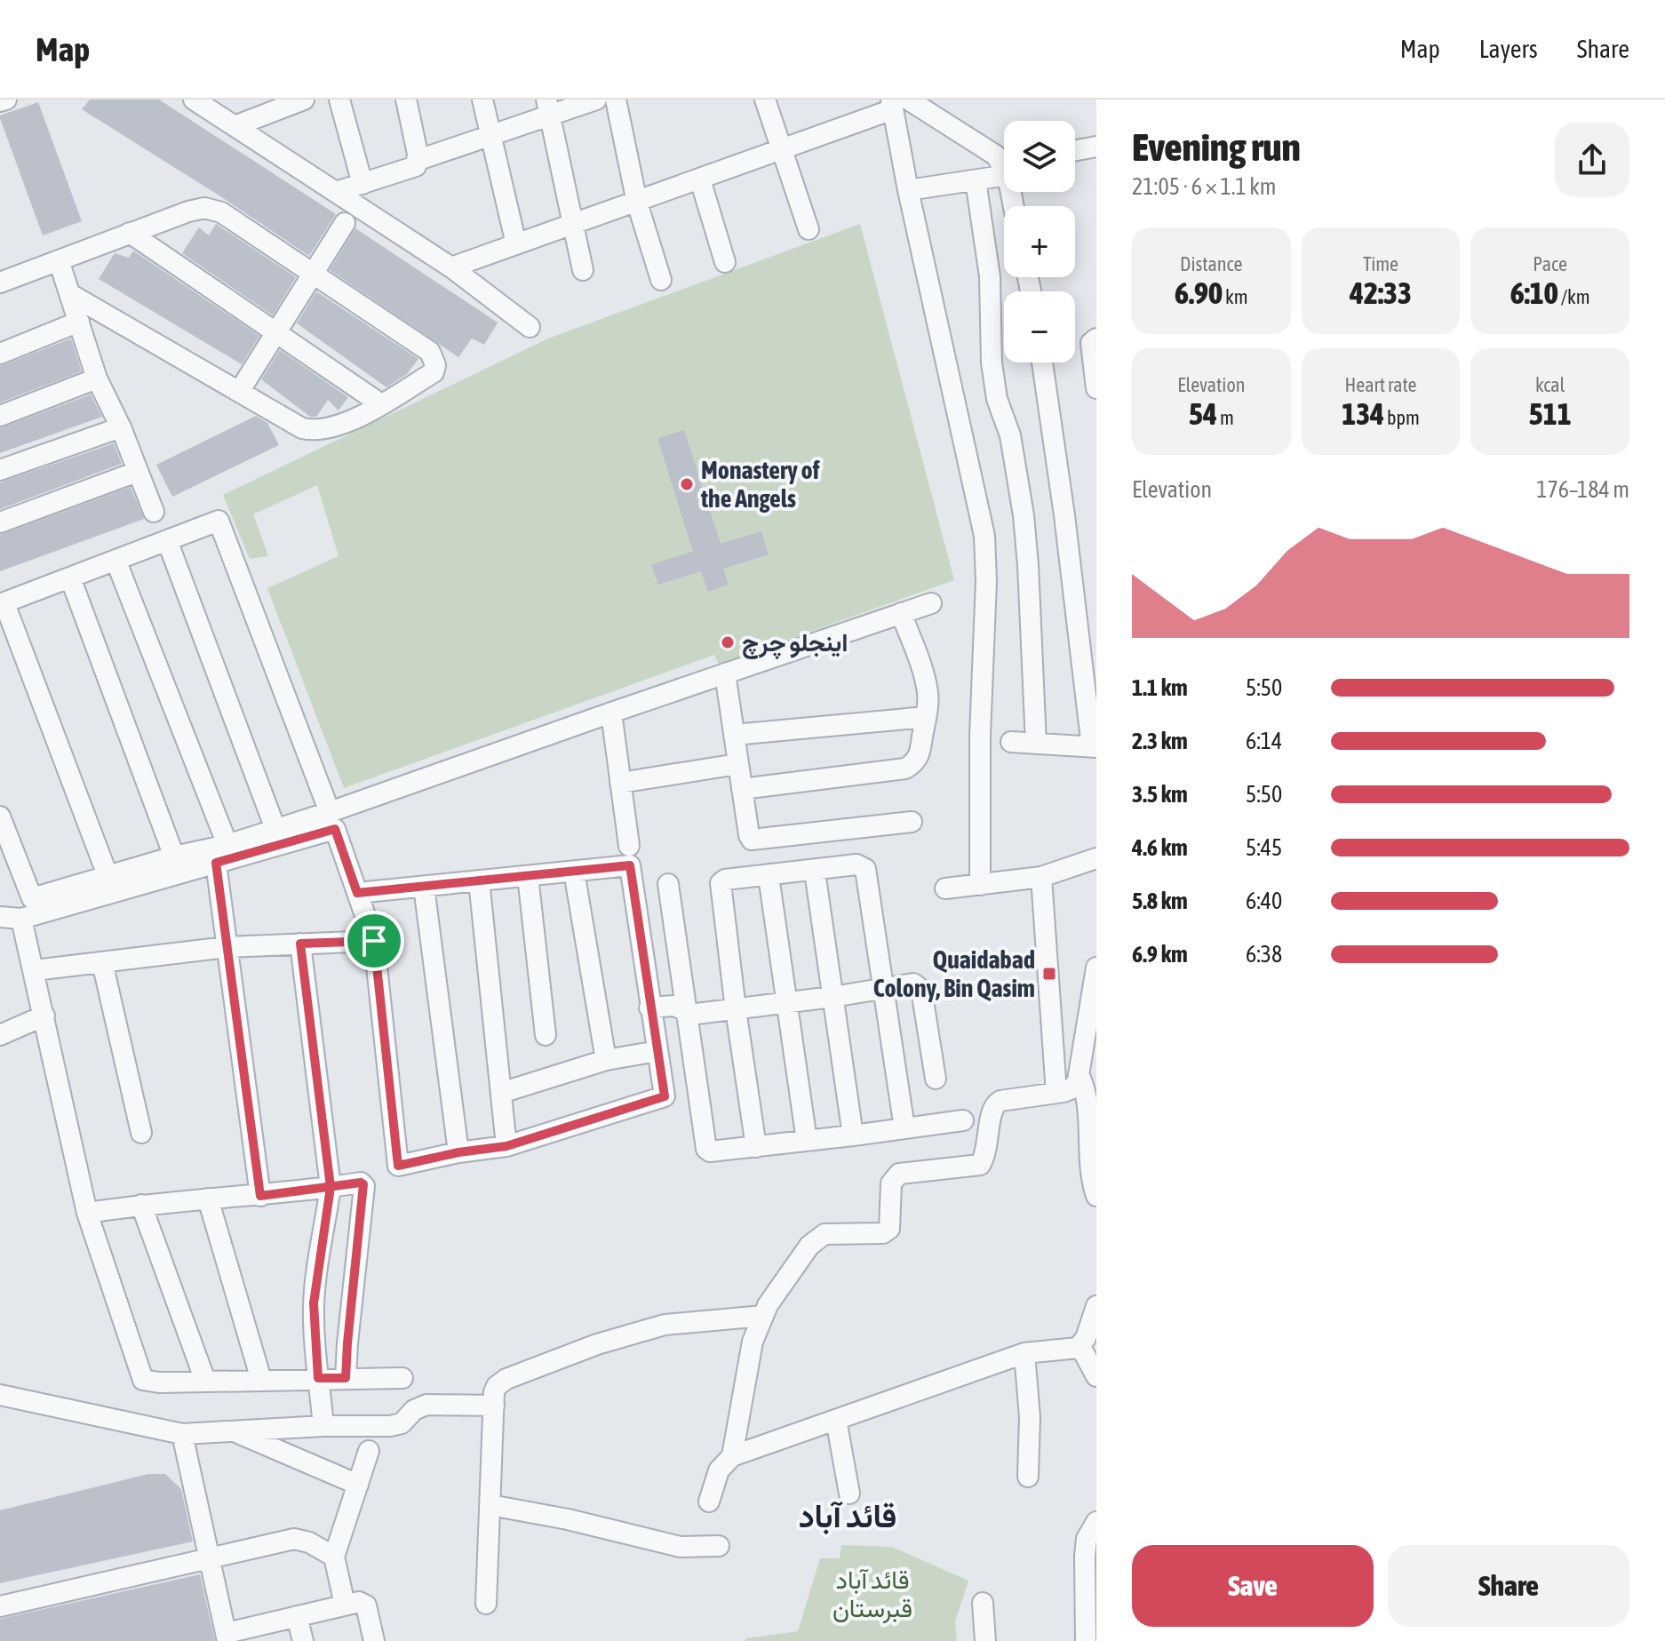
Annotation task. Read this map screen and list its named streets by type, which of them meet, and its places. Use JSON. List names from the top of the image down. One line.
{"districts":["قائد آباد"],"parks":["قائد آباد قبرستان"],"places":{"other":["Monastery of the Angels","اینجلو چرچ"],"transit":["Quaidabad Colony, Bin Qasim"]},"page":{"header":"Map","nav":["Map","Layers","Share"],"heading":["Evening run","21:05 · 6 × 1.1 km"],"map_buttons":["+","−"],"stats":[["Distance","6.90 km"],["Time","42:33"],["Pace","6:10 /km"],["Elevation","54 m"],["Heart rate","134 bpm"],["kcal","511"]],"chart":["Elevation","176–184 m"],"list":[{"name":"1.1 km","note":"5:50"},{"name":"2.3 km","note":"6:14"},{"name":"3.5 km","note":"5:50"},{"name":"4.6 km","note":"5:45"},{"name":"5.8 km","note":"6:40"},{"name":"6.9 km","note":"6:38"}],"buttons":["Save","Share"]}}
